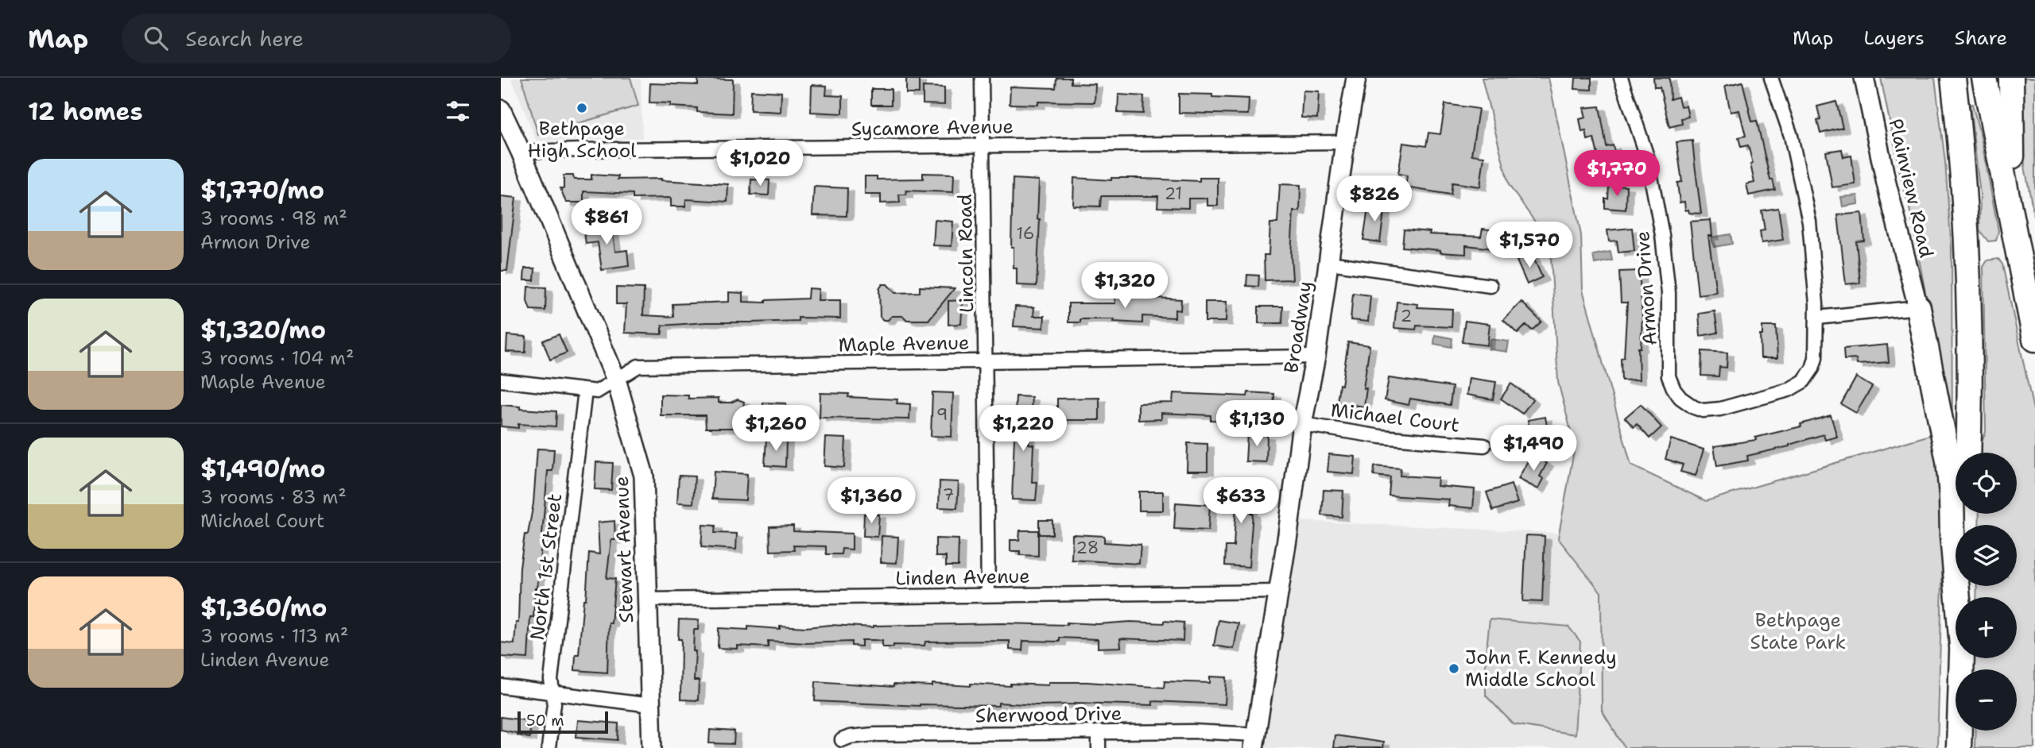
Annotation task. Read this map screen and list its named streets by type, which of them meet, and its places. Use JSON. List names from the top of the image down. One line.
{"streets":{"main road":["Plainview Road","Broadway","Stewart Avenue"],"street":["Sycamore Avenue","Lincoln Road","Armon Drive","Maple Avenue","Michael Court","North 1st Street","Linden Avenue","Sherwood Drive"]},"crossings":[["Sycamore Avenue","Lincoln Road"],["Sycamore Avenue","Broadway"],["Sycamore Avenue","Stewart Avenue"],["Lincoln Road","Maple Avenue"],["Lincoln Road","Linden Avenue"],["Broadway","Maple Avenue"],["Broadway","Michael Court"],["Broadway","Linden Avenue"],["Broadway","Sherwood Drive"],["Maple Avenue","Stewart Avenue"],["Maple Avenue","North 1st Street"],["Stewart Avenue","Linden Avenue"]],"parks":["Bethpage State Park"],"places":["Bethpage High School","John F. Kennedy Middle School"],"house_numbers":["21","16","2","9","7","28"],"scale_bar":"50 m","page":{"header":"Map","search":"Search here","nav":["Map","Layers","Share"],"heading":"12 homes","price":["$1,020","$1,770","$826","$861","$1,570","$1,320","$1,130","$1,260","$1,220","$1,490","$1,360","$633"],"list":[{"name":"$1,770/mo","note":"3 rooms · 98 m² · Armon Drive"},{"name":"$1,320/mo","note":"3 rooms · 104 m² · Maple Avenue"},{"name":"$1,490/mo","note":"3 rooms · 83 m² · Michael Court"},{"name":"$1,360/mo","note":"3 rooms · 113 m² · Linden Avenue"}],"map_buttons":["+","−"],"scale":"50 m"}}
